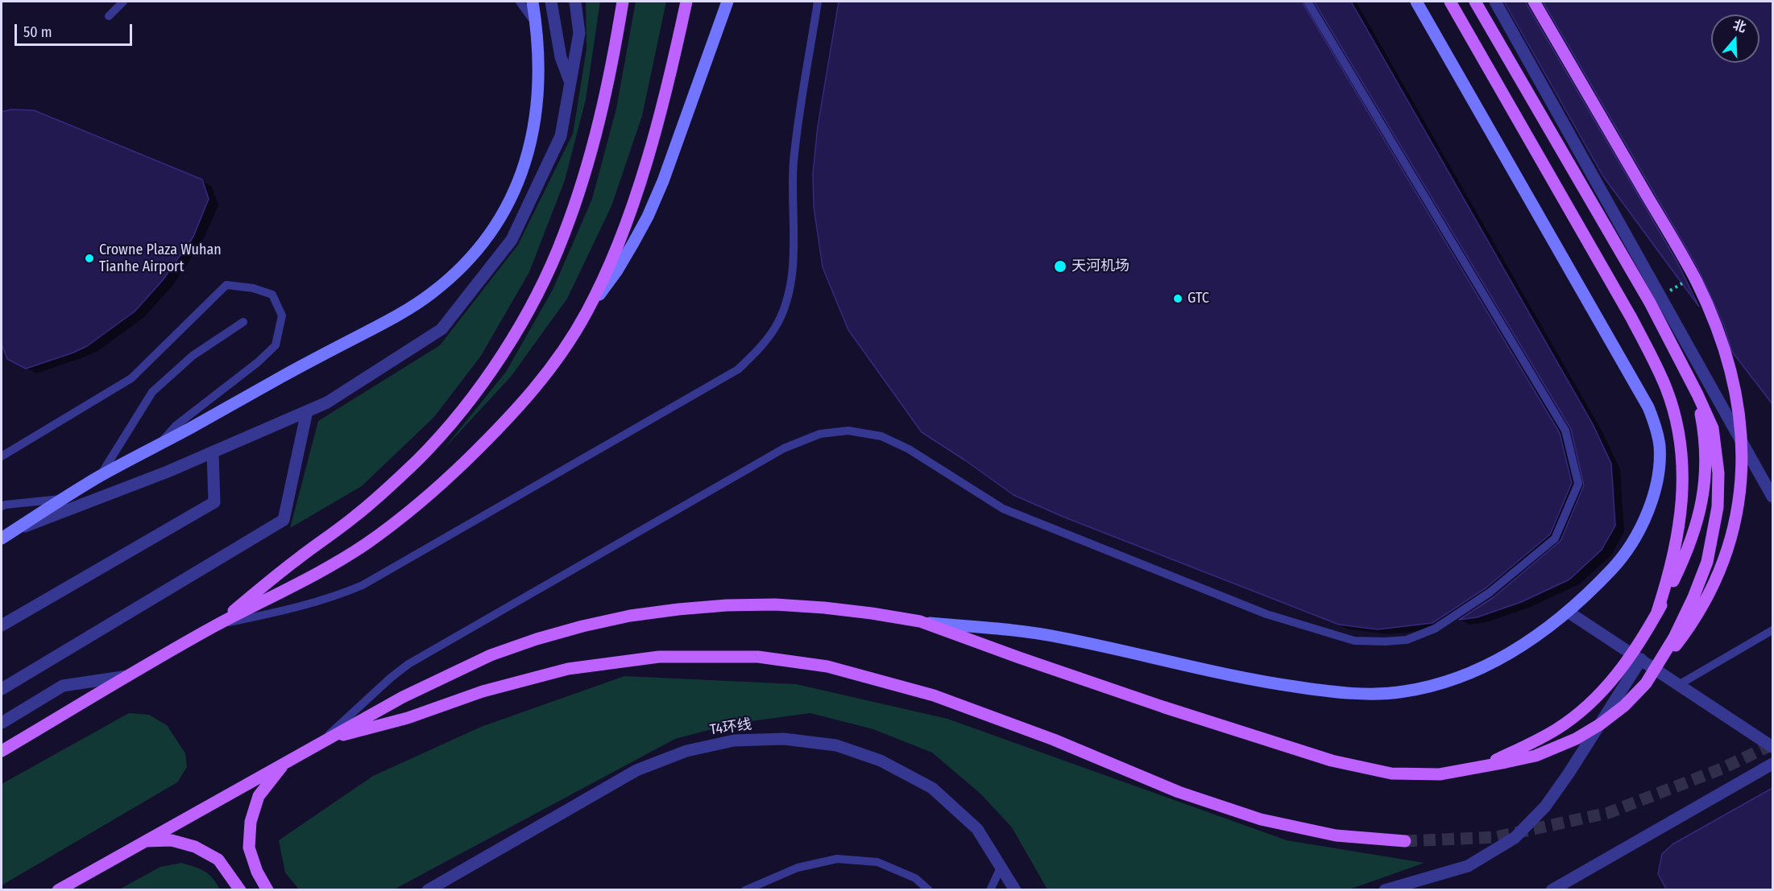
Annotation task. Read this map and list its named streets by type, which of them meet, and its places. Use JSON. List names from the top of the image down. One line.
{"streets":{"street":["T4环线"]},"places":["Crowne Plaza Wuhan Tianhe Airport","天河机场","GTC"],"scale_bar":"50 m","north":"top"}
